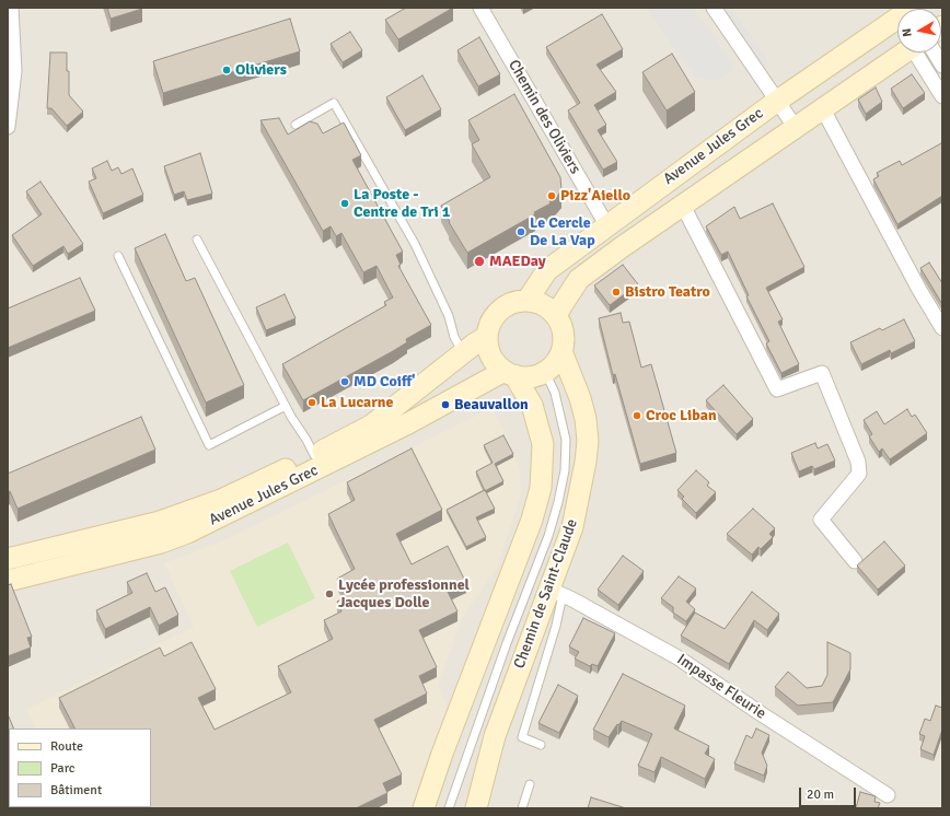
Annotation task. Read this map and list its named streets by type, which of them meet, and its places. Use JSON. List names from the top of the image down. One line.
{"streets":{"street":["Chemin des Oliviers","Avenue Jules Grec","Chemin de Saint-Claude","Impasse Fleurie"]},"crossings":[["Chemin des Oliviers","Avenue Jules Grec"],["Avenue Jules Grec","Chemin de Saint-Claude"],["Chemin de Saint-Claude","Impasse Fleurie"]],"places":["Oliviers","Pizz'Aiello","La Poste - Centre de Tri 1","Le Cercle De La Vap","MAEDay","Bistro Teatro","MD Coiff'","La Lucarne","Beauvallon","Croc Liban","Lycée professionnel Jacques Dolle"],"legend":["Route","Parc","Bâtiment"],"scale_bar":"20 m","north":"left"}
